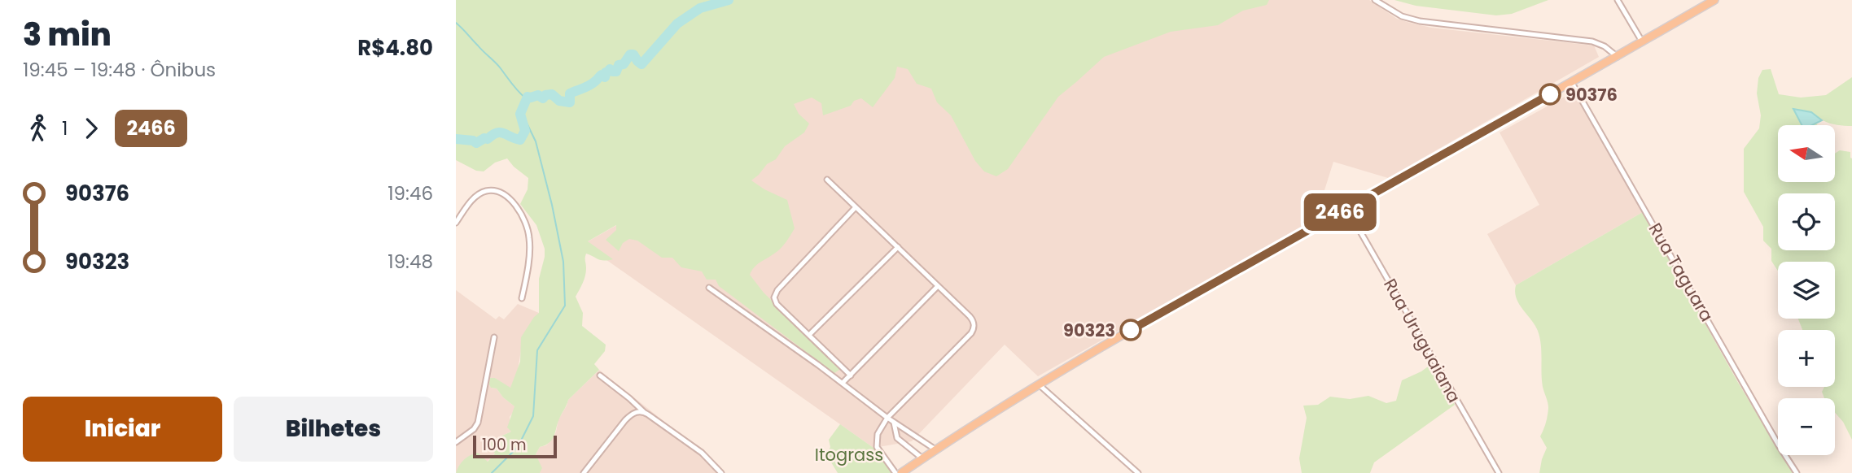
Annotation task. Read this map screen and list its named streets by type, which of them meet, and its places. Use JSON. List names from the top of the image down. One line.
{"streets":{"street":["Rua Taguara","Rua Uruguaiana"]},"parks":["Itograss"],"places":["90376","90323"],"lines":["bus line 2466"],"scale_bar":"100 m","north":"left","page":{"heading":["3 min","19:45 – 19:48 · Ônibus","R$4.80"],"on_map":"2466","legs":["1","2466"],"map_buttons":["+","−"],"list":[{"name":"90376","value":"19:46"},{"name":"90323","value":"19:48"}],"buttons":["Iniciar","Bilhetes"],"scale":"100 m"}}
